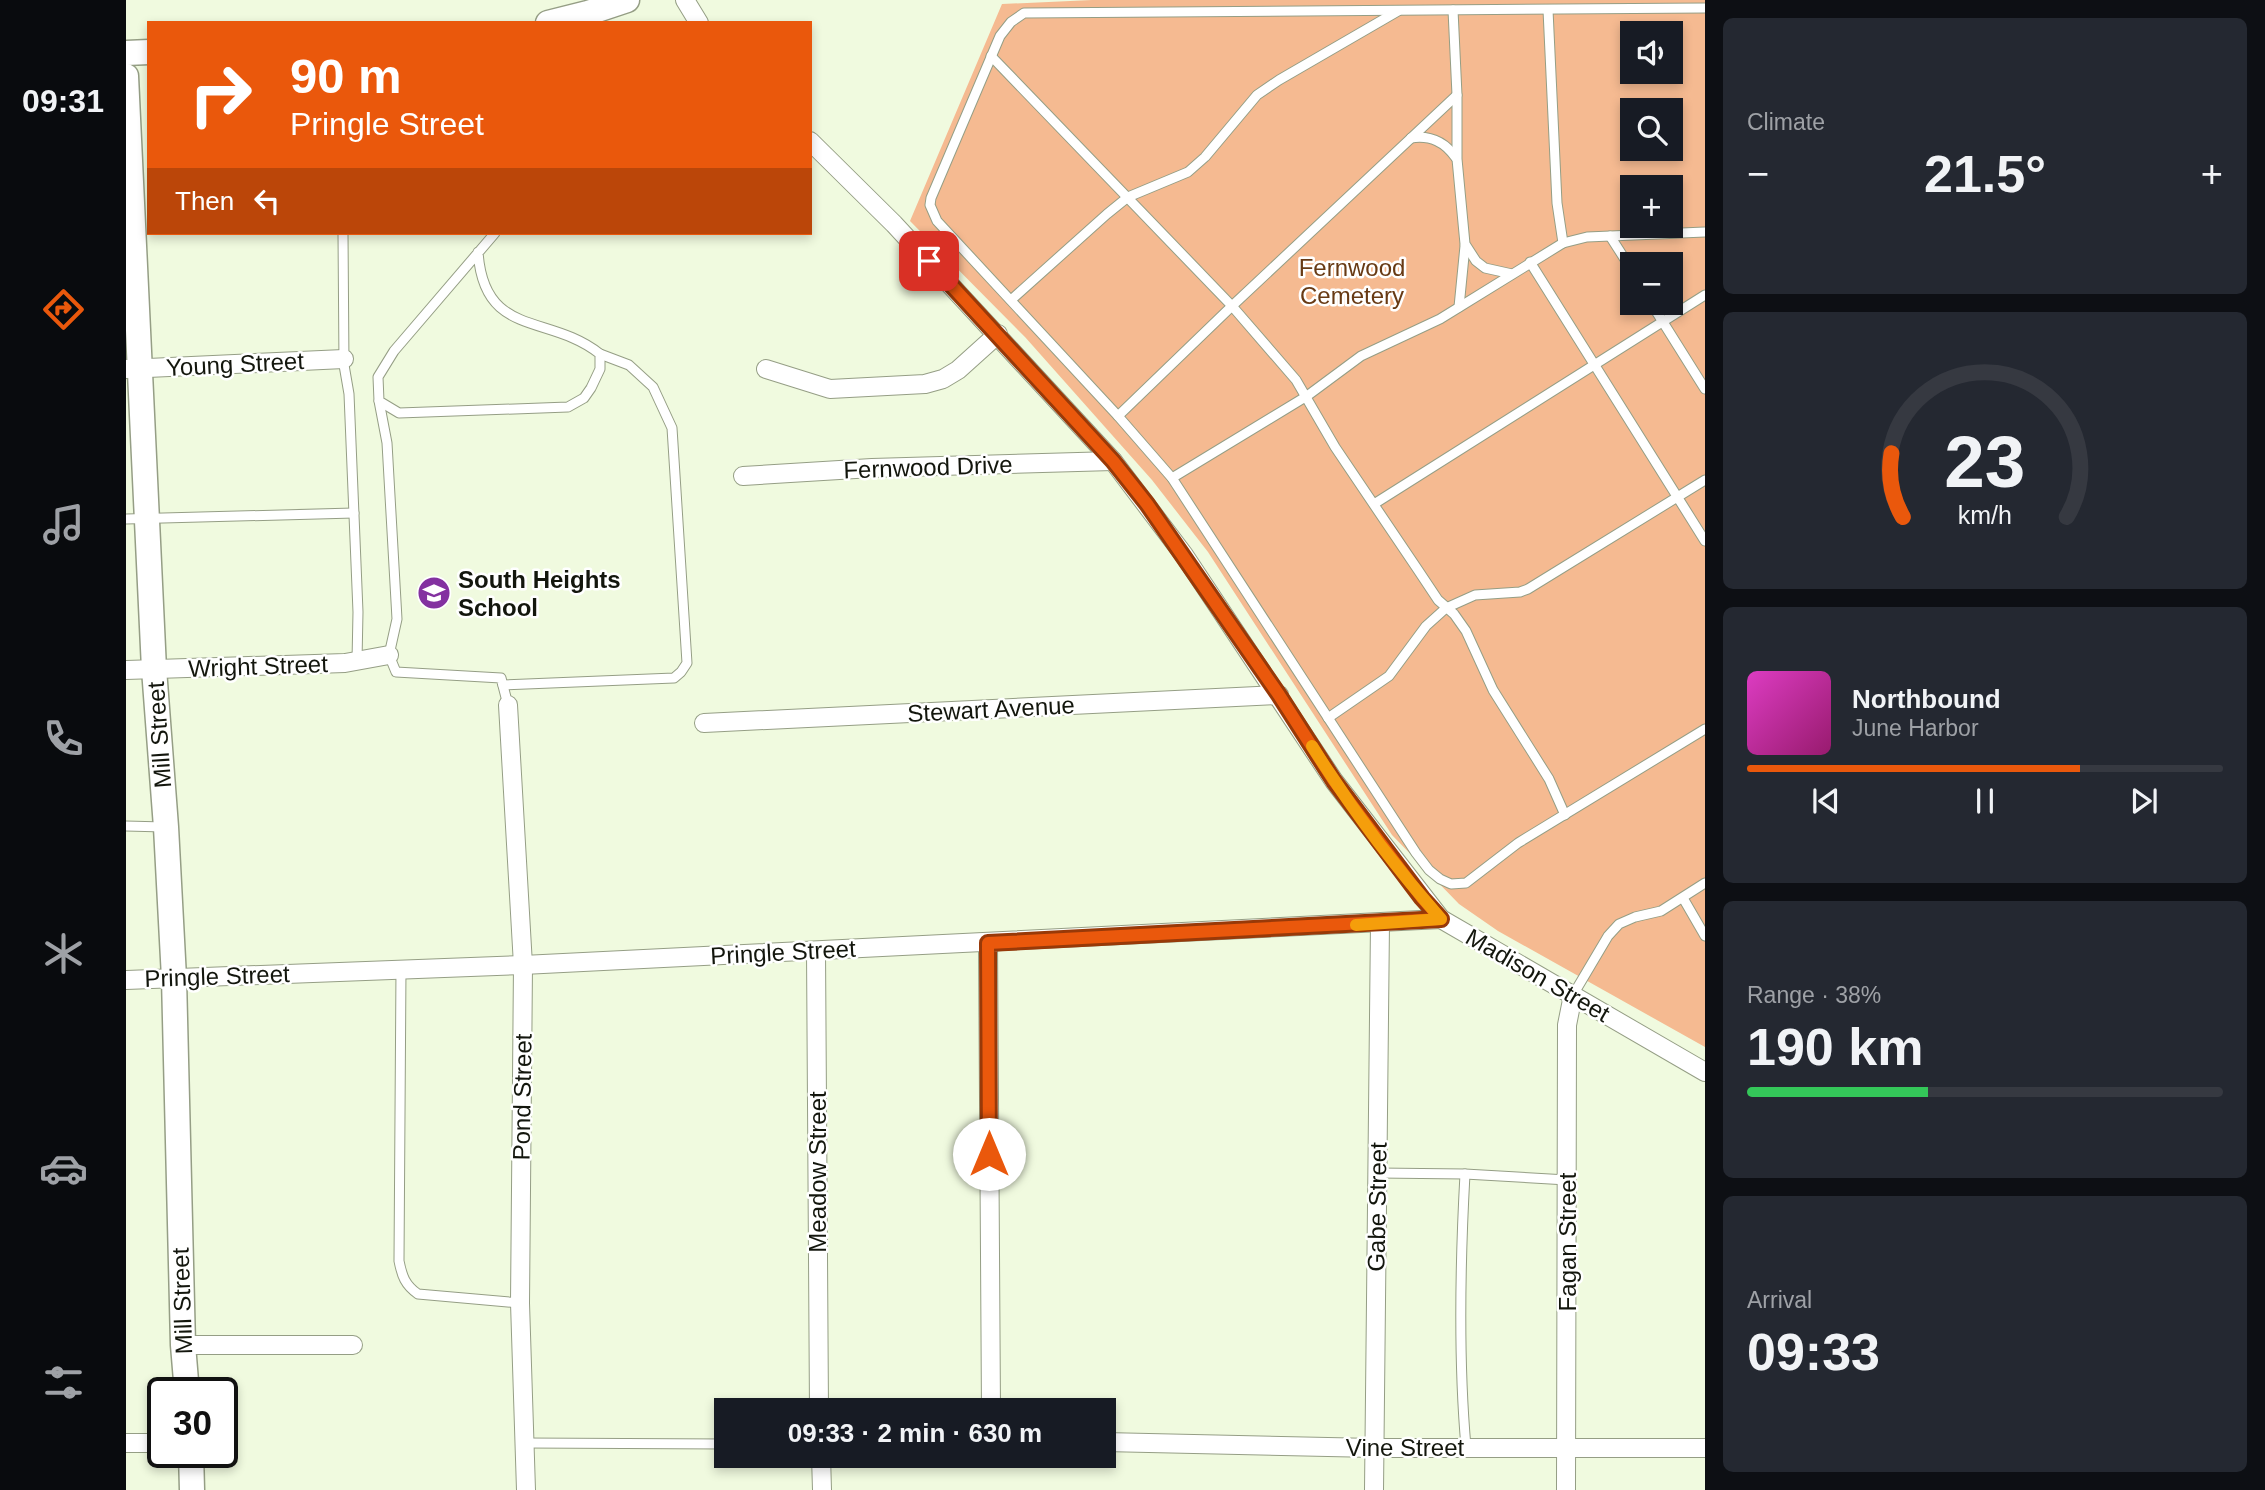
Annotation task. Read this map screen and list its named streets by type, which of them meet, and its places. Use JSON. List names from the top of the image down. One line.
{"streets":{"street":["Young Street","Fernwood Drive","Wright Street","Stewart Avenue","Mill Street","Pringle Street","Madison Street","Pond Street","Meadow Street","Gabe Street","Fagan Street","Vine Street"]},"crossings":[["Young Street","Mill Street"],["Fernwood Drive","Madison Street"],["Wright Street","Mill Street"],["Stewart Avenue","Madison Street"],["Mill Street","Pringle Street"],["Pringle Street","Madison Street"],["Pringle Street","Pond Street"],["Pringle Street","Meadow Street"],["Pringle Street","Gabe Street"],["Madison Street","Fagan Street"],["Gabe Street","Vine Street"],["Fagan Street","Vine Street"]],"parks":["Fernwood Cemetery"],"places":{"school or university":["South Heights School"]},"page":{"tabs":"09:31","tile":["Climate",["Range · 38%","190 km"],["Arrival","09:33"]],"map_buttons":["+","−"],"turn":["90 m","Pringle Street"],"heat":["−","21.5°","+"],"then":"Then","song":["Northbound","June Harbor"],"limit":"30","trip":"09:33 · 2 min · 630 m","gauge":["23","km/h"]}}
